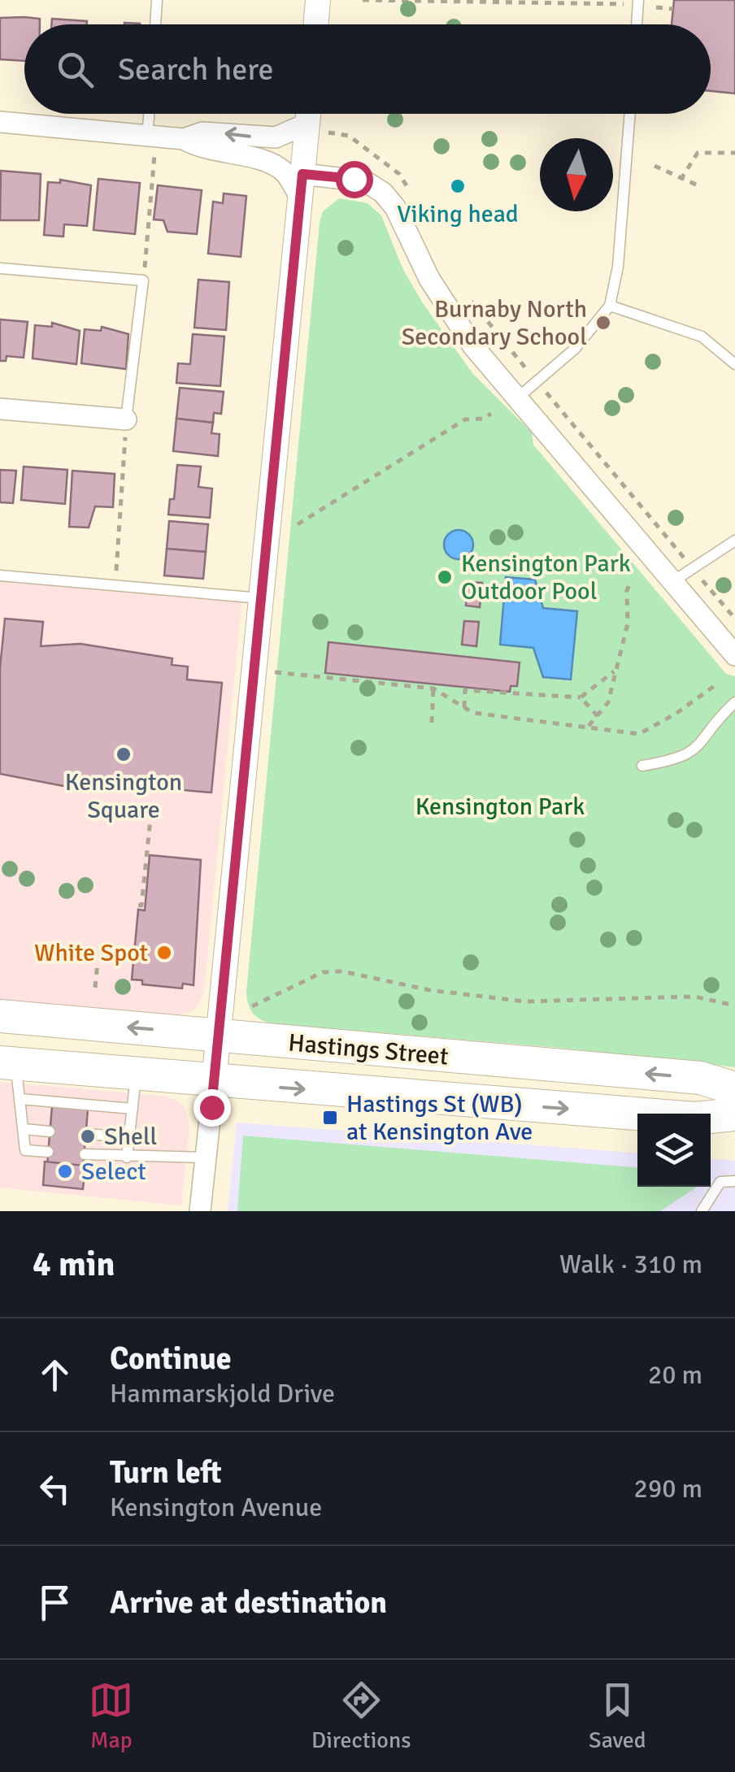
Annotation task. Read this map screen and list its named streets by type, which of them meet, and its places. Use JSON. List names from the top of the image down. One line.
{"streets":{"main road":["Hastings Street"]},"parks":["Kensington Park"],"places":{"other":["Viking head","Burnaby North Secondary School","Kensington Park Outdoor Pool","Kensington Square","White Spot","Shell","Select"],"transit":["Hastings St (WB) at Kensington Ave"]},"north":"bottom","page":{"search":"Search here","heading":["4 min","Walk · 310 m"],"list":[["Continue","Hammarskjold Drive","20 m"],["Turn left","Kensington Avenue","290 m"],"Arrive at destination"],"nav":["Map","Directions","Saved"]}}
